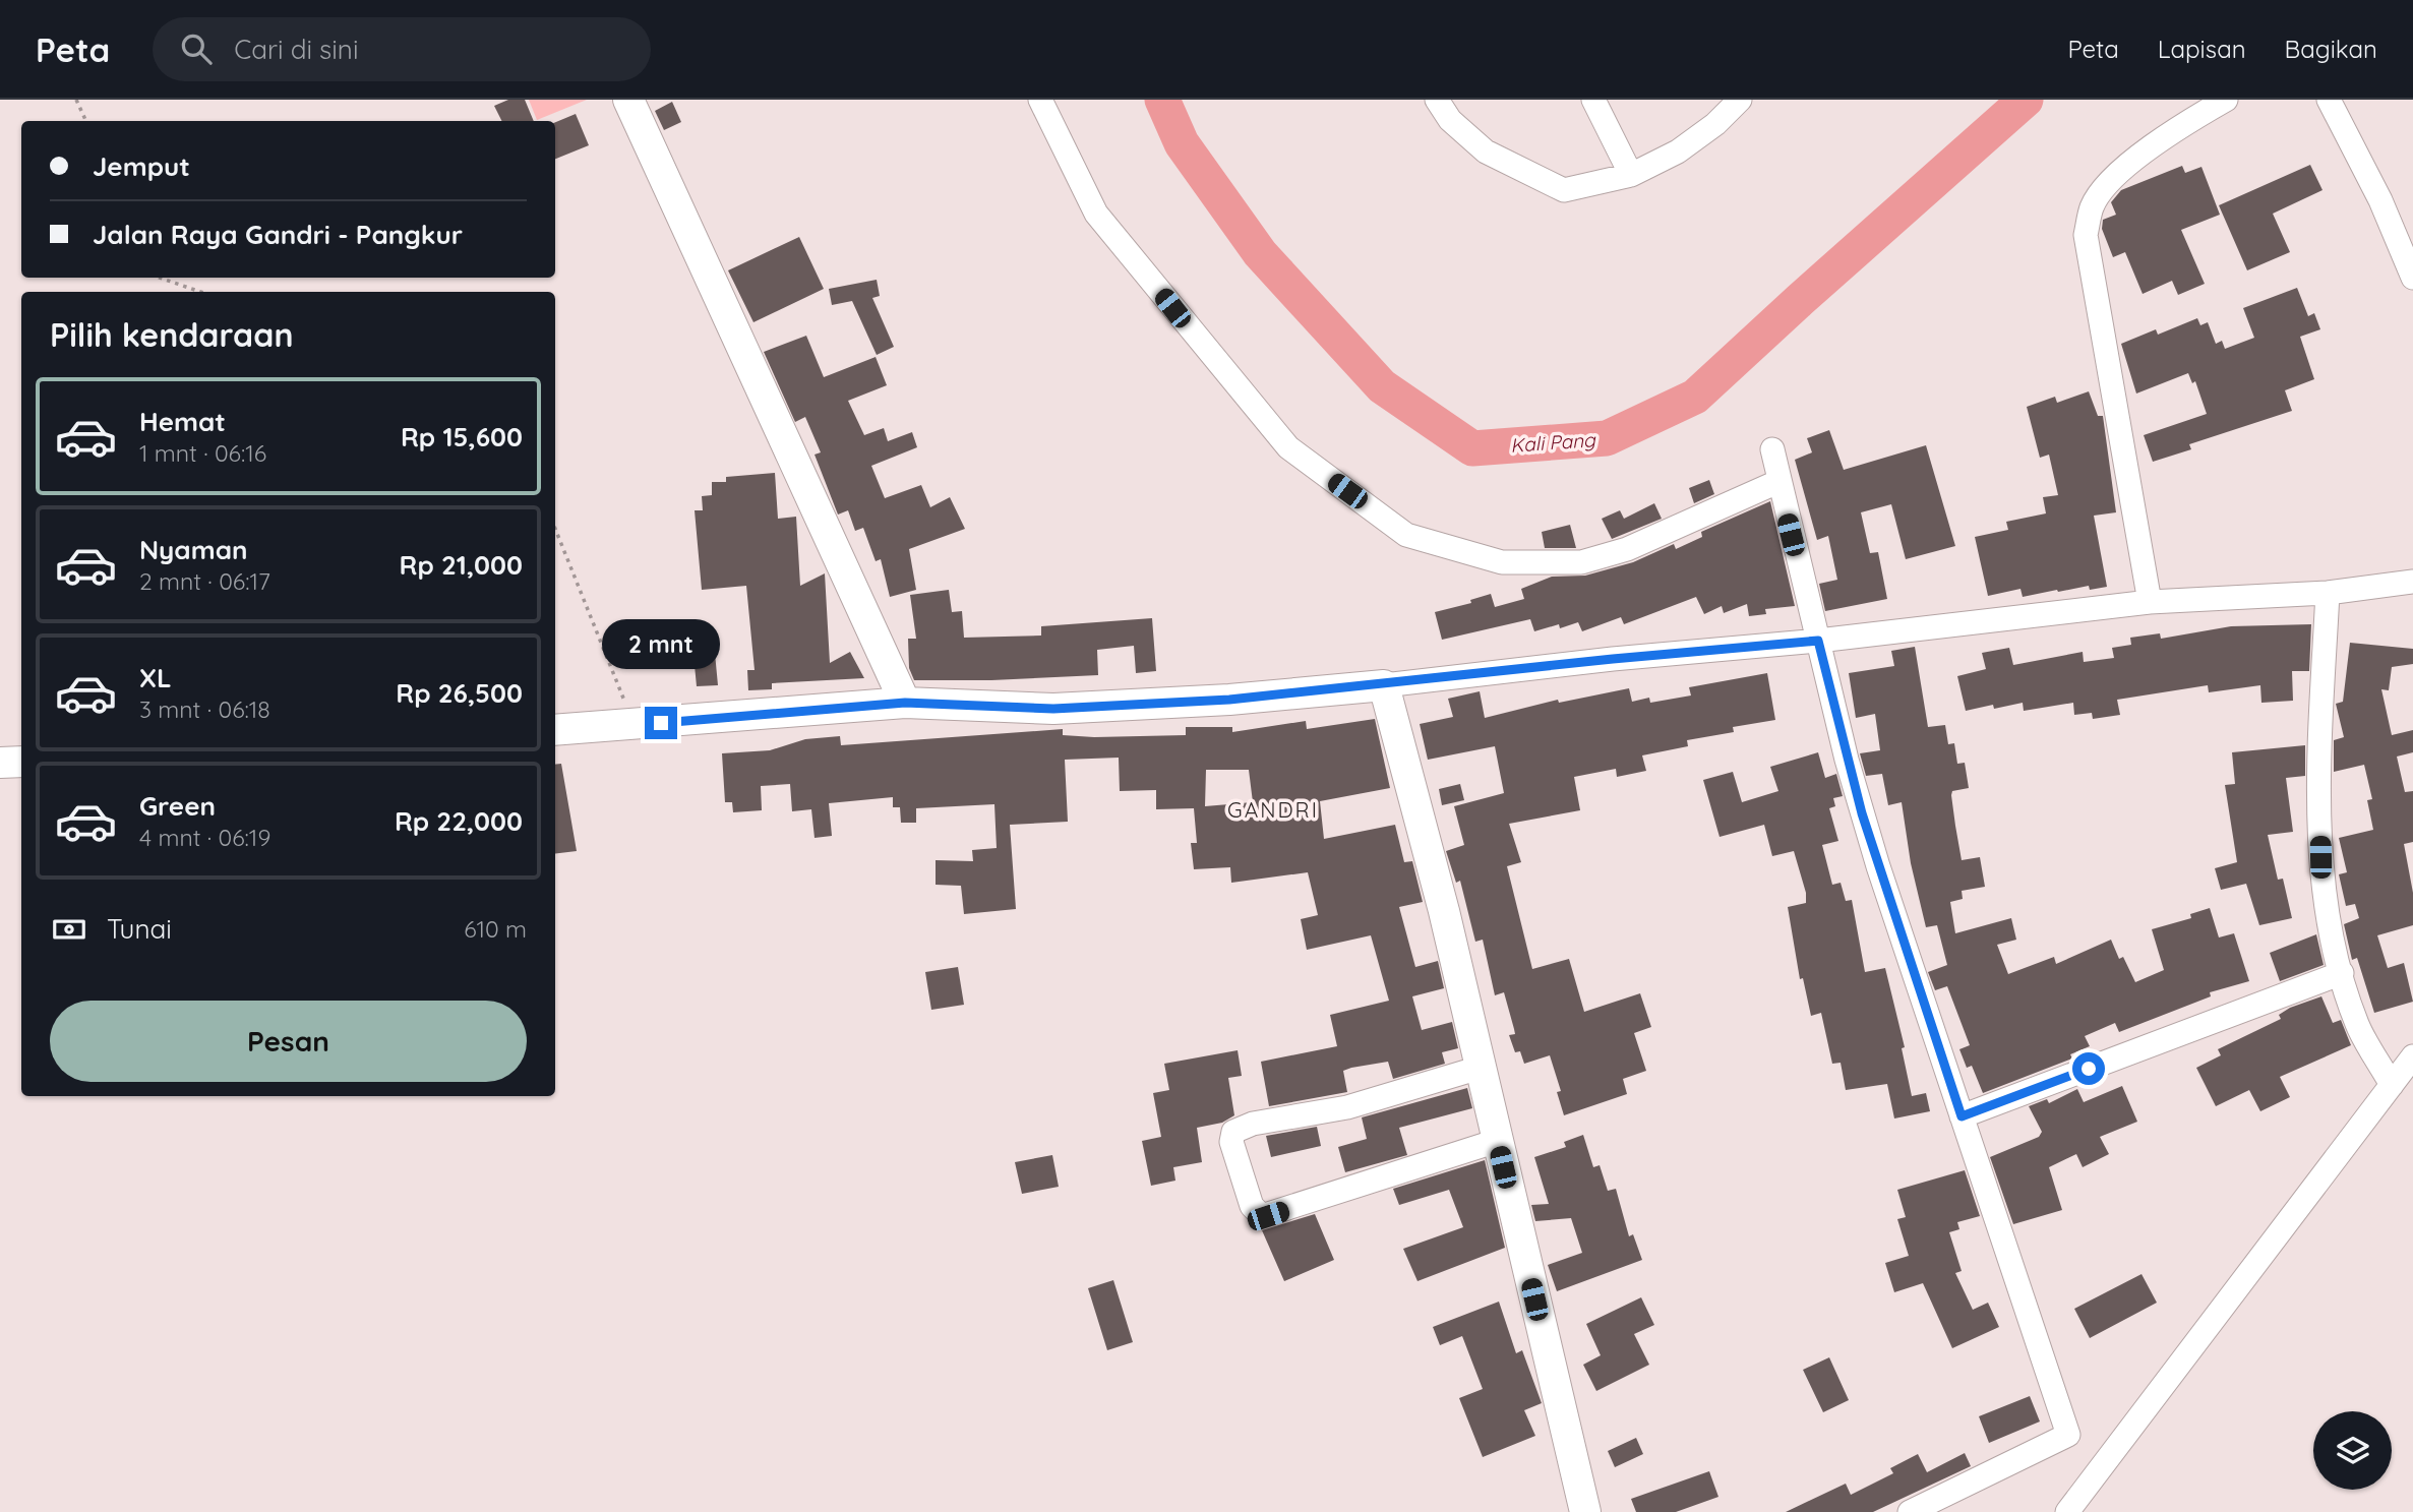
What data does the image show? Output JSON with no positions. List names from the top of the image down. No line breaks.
{"districts":["GANDRI"],"water":["Kali Pang"],"page":{"header":"Peta","search":"Cari di sini","nav":["Peta","Lapisan","Bagikan"],"banner":["Jemput","Jalan Raya Gandri - Pangkur"],"heading":"Pilih kendaraan","list":[{"name":"Hemat","note":"1 mnt · 06:16","value":"Rp 15,600"},{"name":"Nyaman","note":"2 mnt · 06:17","value":"Rp 21,000"},{"name":"XL","note":"3 mnt · 06:18","value":"Rp 26,500"},{"name":"Green","note":"4 mnt · 06:19","value":"Rp 22,000"}],"bubble":"2 mnt","pay":["Tunai","610 m"],"buttons":"Pesan"}}
